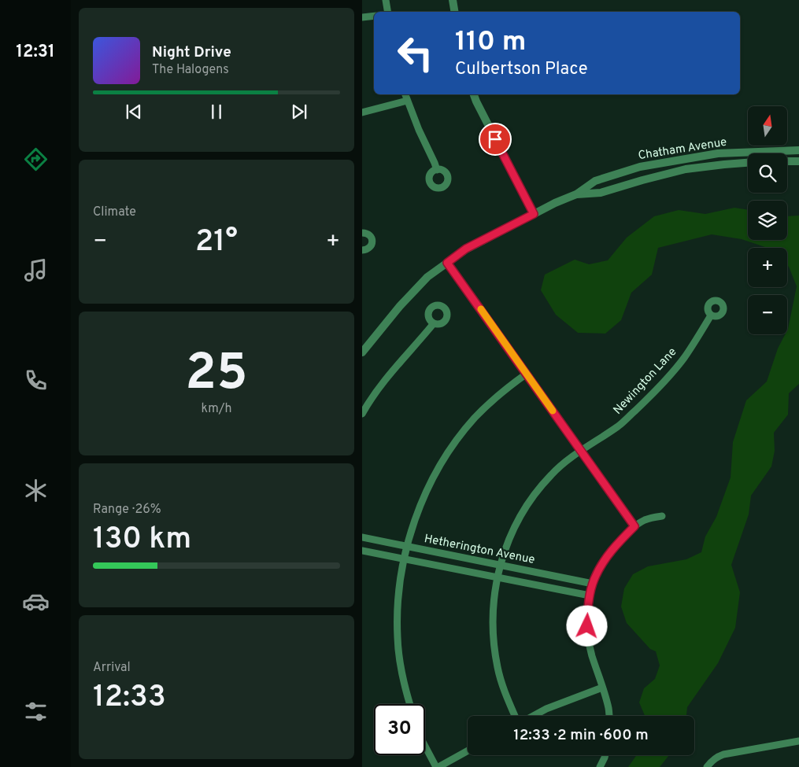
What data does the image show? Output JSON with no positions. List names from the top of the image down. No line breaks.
{"streets":{"street":["Chatham Avenue","Newington Lane","Hetherington Avenue"]},"crossings":[["Newington Lane","Hetherington Avenue"]],"north":"top","page":{"tabs":"12:31","turn":["110 m","Culbertson Place"],"song":["Night Drive","The Halogens"],"map_buttons":["+","−"],"tile":["Climate",["25","km/h"],["Range · 26%","130 km"],["Arrival","12:33"]],"heat":["−","21°","+"],"limit":"30","trip":"12:33 · 2 min · 600 m"}}
